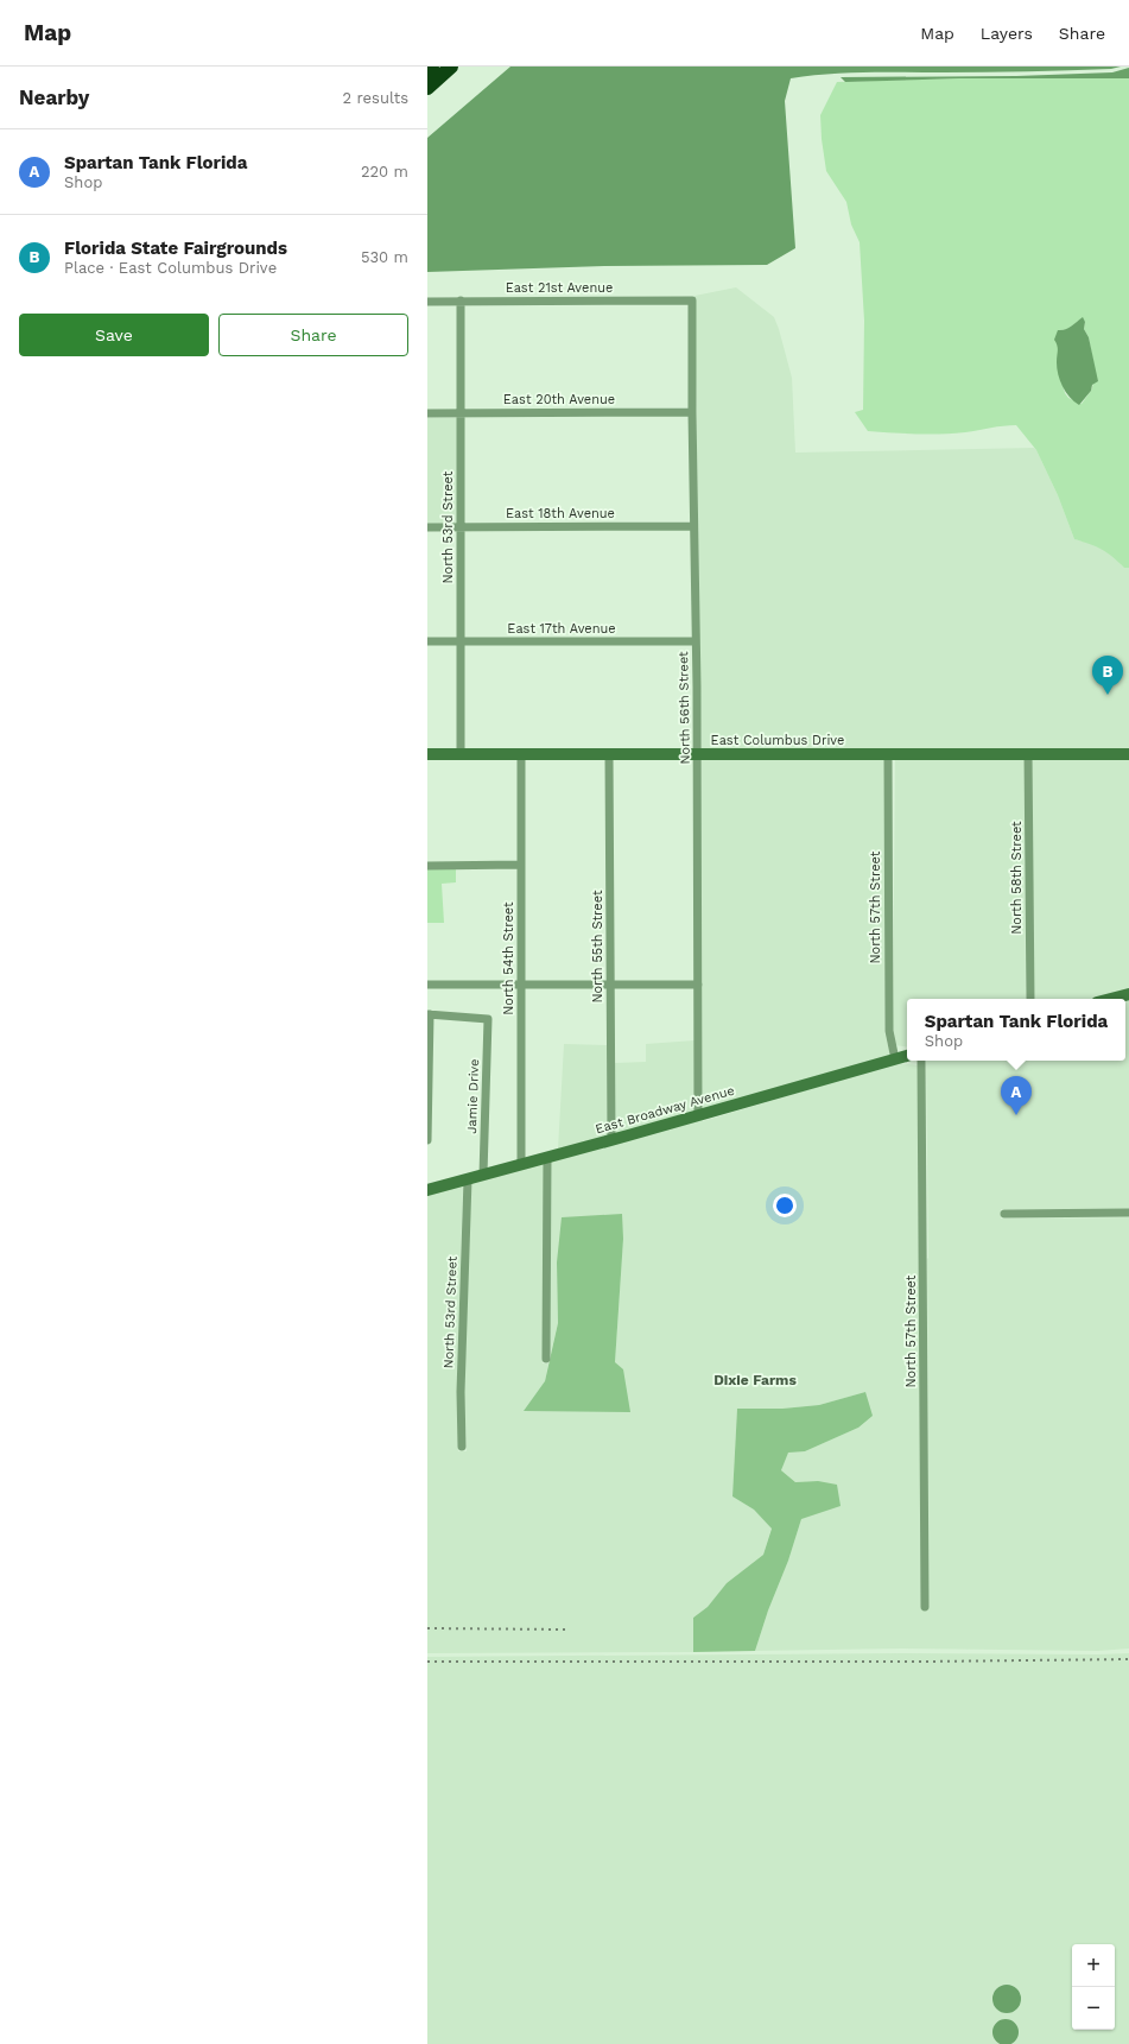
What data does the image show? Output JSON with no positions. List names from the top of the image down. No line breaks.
{"streets":{"main road":["East Columbus Drive","East Broadway Avenue"],"street":["East 21st Avenue","East 20th Avenue","East 18th Avenue","North 53rd Street","East 17th Avenue","North 56th Street","North 58th Street","North 57th Street","North 55th Street","North 54th Street","Jamie Drive"]},"crossings":[["East 21st Avenue","North 53rd Street"],["East 21st Avenue","North 56th Street"],["East 20th Avenue","North 53rd Street"],["East 20th Avenue","North 56th Street"],["East 18th Avenue","North 53rd Street"],["East 18th Avenue","North 56th Street"],["North 53rd Street","East 17th Avenue"],["North 53rd Street","East Columbus Drive"],["North 53rd Street","East Broadway Avenue"],["East 17th Avenue","North 56th Street"],["North 56th Street","East Columbus Drive"],["North 56th Street","East Broadway Avenue"],["East Columbus Drive","North 58th Street"],["East Columbus Drive","North 57th Street"],["East Columbus Drive","North 55th Street"],["East Columbus Drive","North 54th Street"],["North 57th Street","East Broadway Avenue"],["North 55th Street","East Broadway Avenue"],["North 54th Street","East Broadway Avenue"],["Jamie Drive","East Broadway Avenue"]],"districts":["Dixie Farms"],"page":{"header":"Map","nav":["Map","Layers","Share"],"heading":["Nearby","2 results"],"list":[{"mark":"A","name":"Spartan Tank Florida","note":"Shop","value":"220 m"},{"mark":"B","name":"Florida State Fairgrounds","note":"Place · East Columbus Drive","value":"530 m"}],"buttons":["Save","Share"],"pins":["B","A"],"popup":["Spartan Tank Florida","Shop"],"map_buttons":["+","−"]}}
